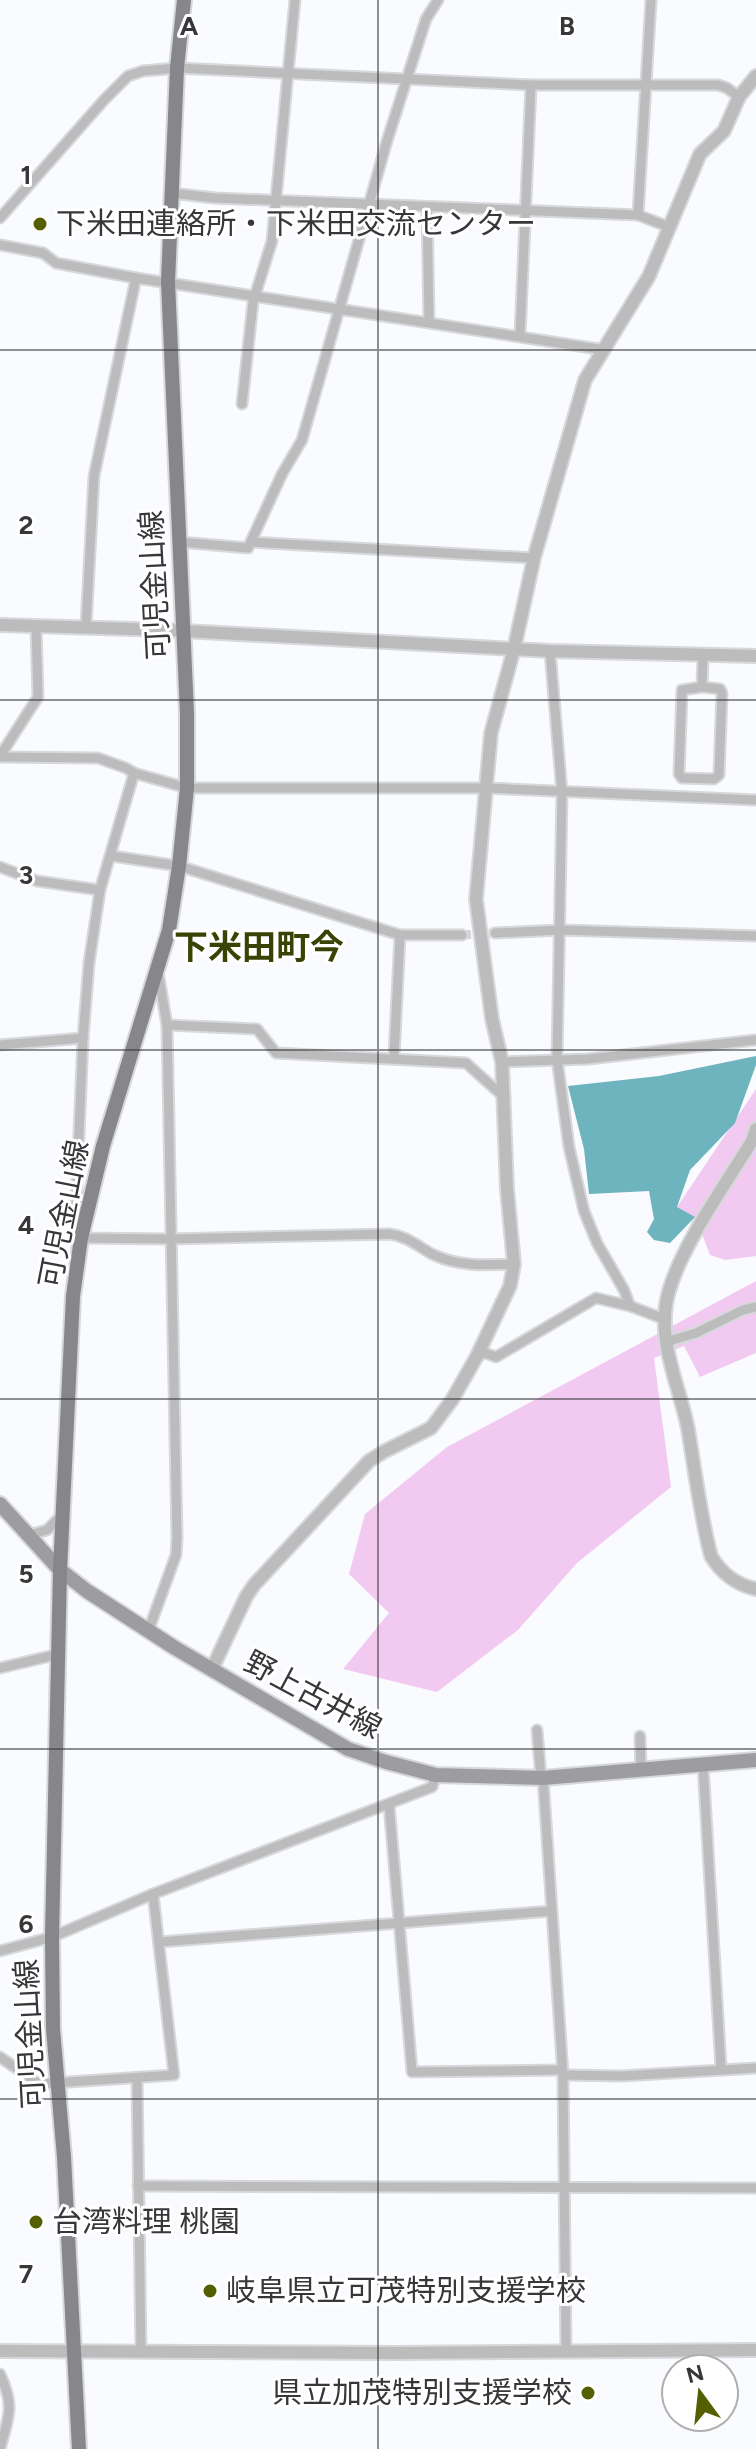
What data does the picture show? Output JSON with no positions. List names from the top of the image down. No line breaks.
{"streets":{"main road":["可児金山線","野上古井線"]},"crossings":[["可児金山線","野上古井線"]],"districts":["下米田町今"],"places":["下米田連絡所・下米田交流センター","台湾料理 桃園","岐阜県立可茂特別支援学校","県立加茂特別支援学校"],"north":"top","grid":{"columns":["A","B"],"rows":["1","2","3","4","5","6","7"]}}
